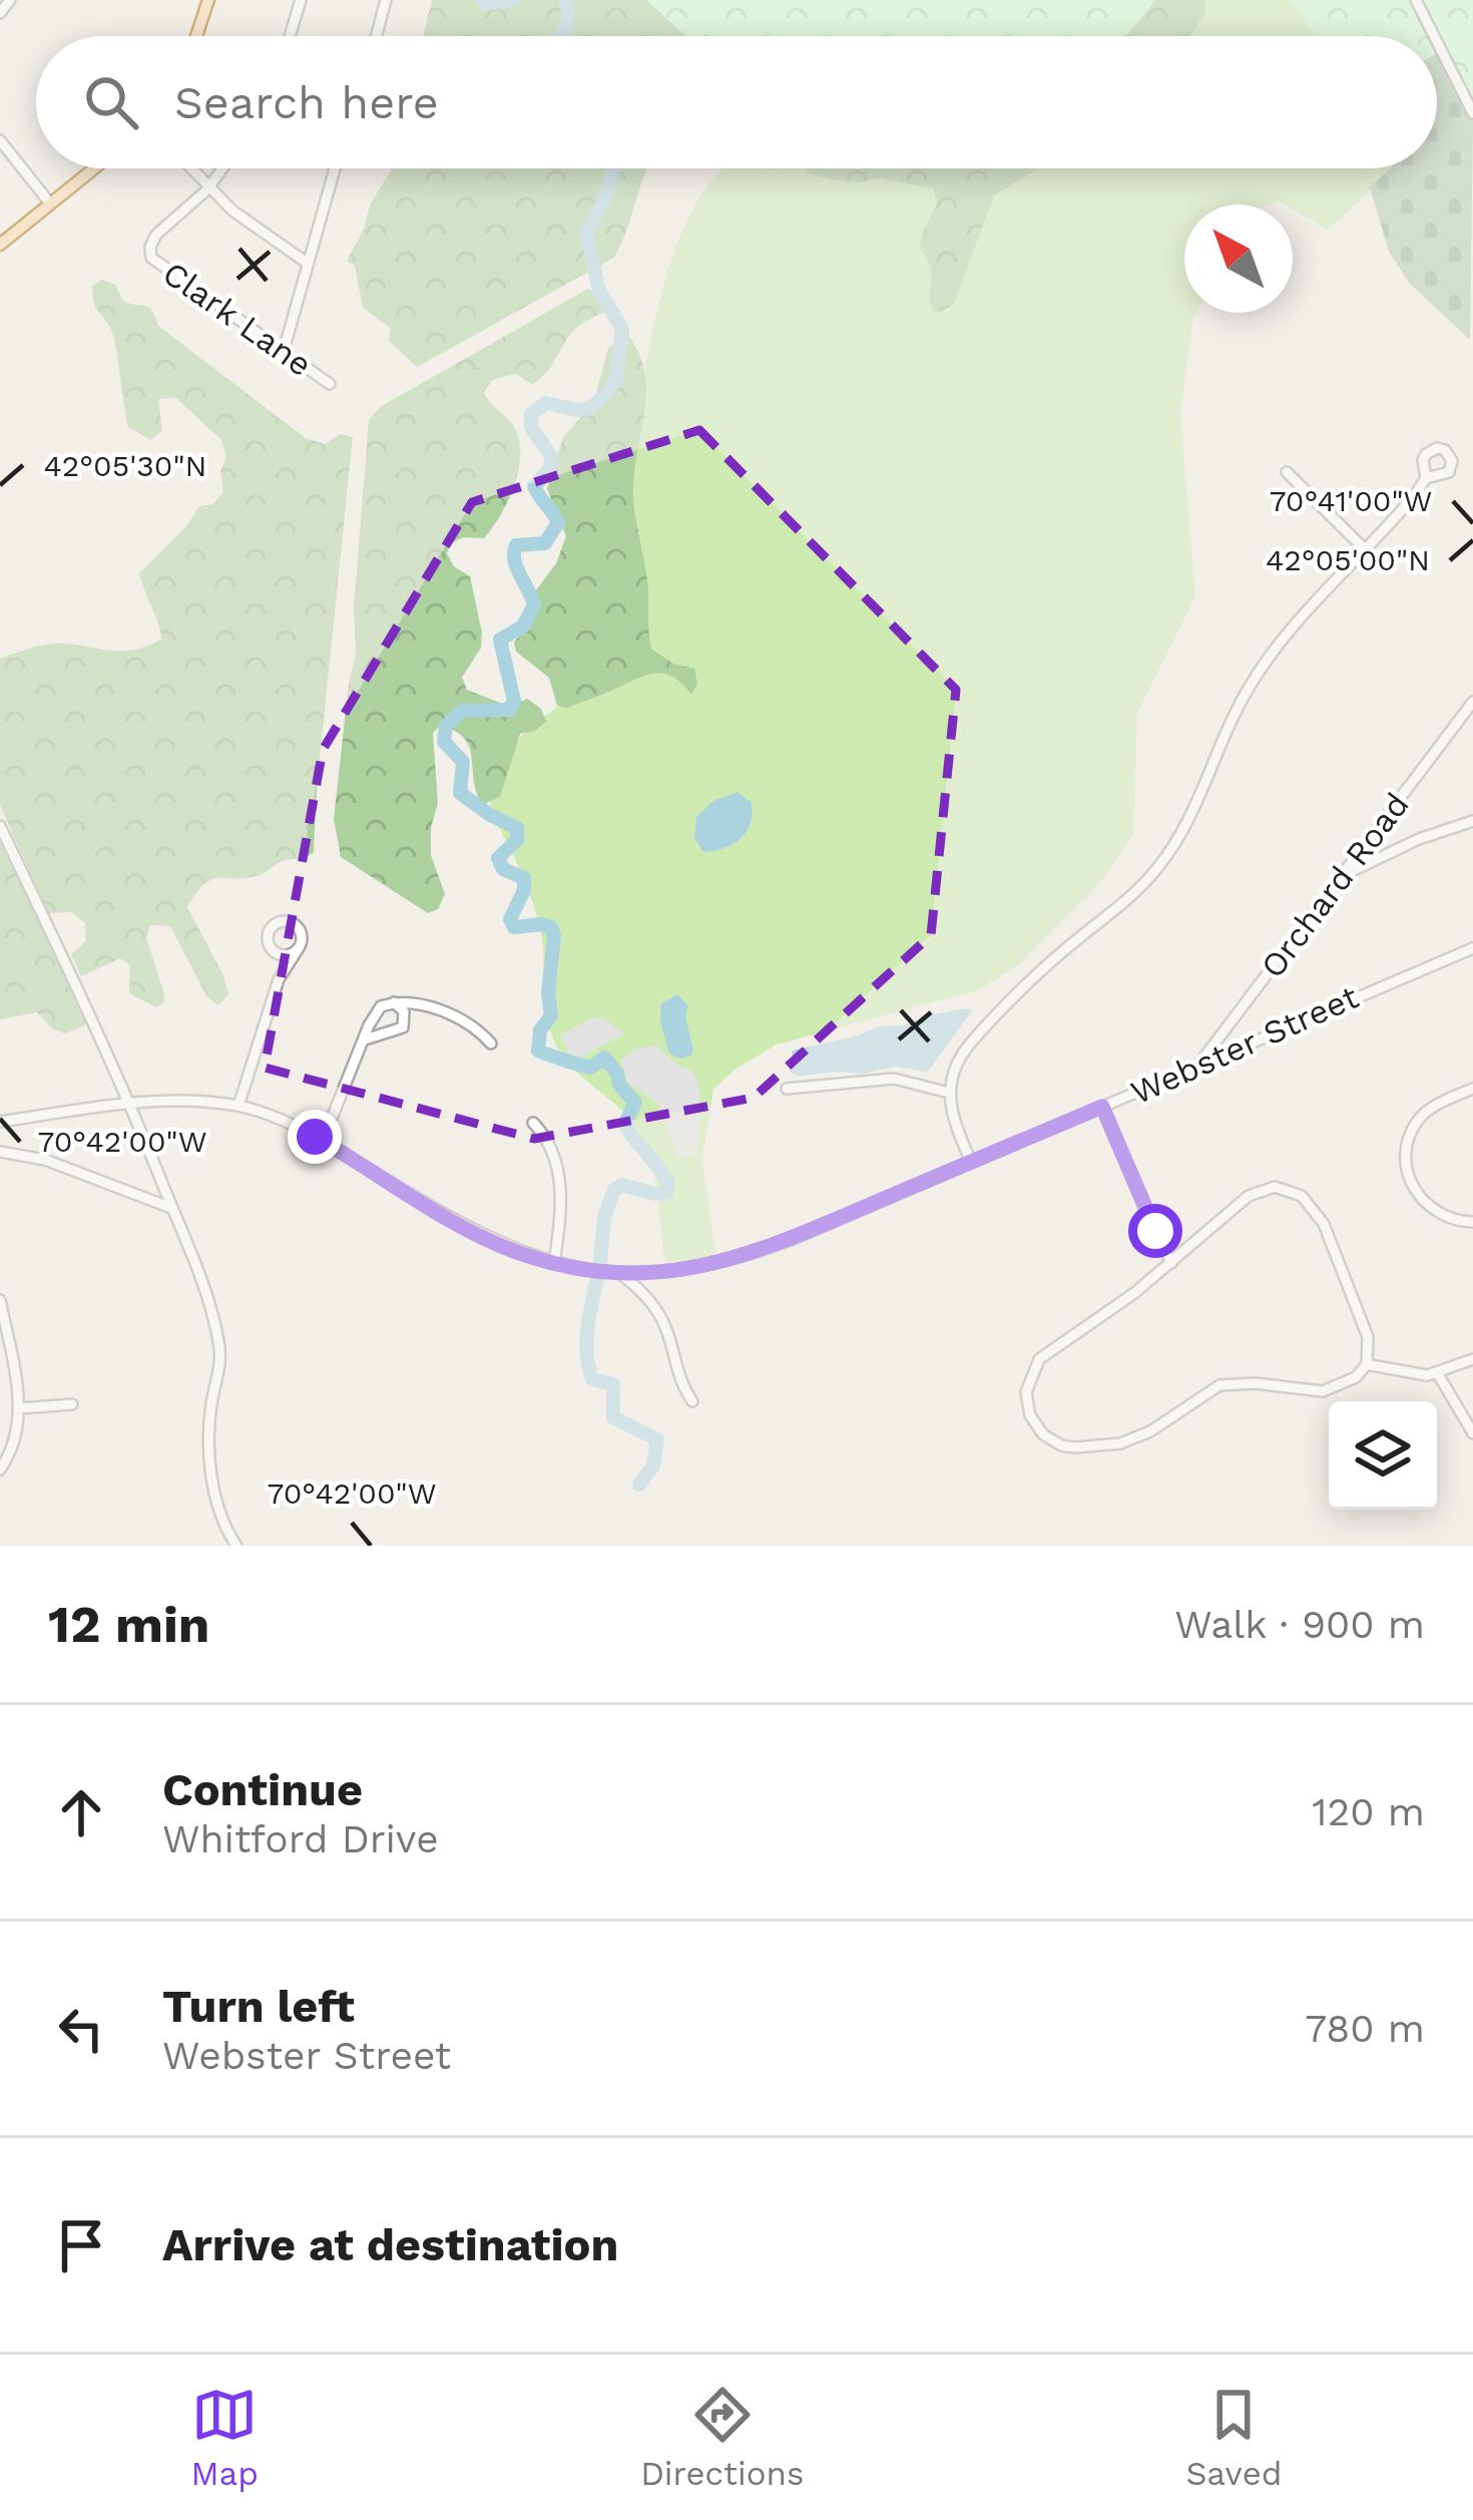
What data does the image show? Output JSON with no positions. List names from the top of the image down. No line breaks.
{"streets":{"street":["Clark Lane","Orchard Road","Webster Street"]},"crossings":[["Orchard Road","Webster Street"]],"north":"top left","page":{"search":"Search here","heading":["12 min","Walk · 900 m"],"list":[["Continue","Whitford Drive","120 m"],["Turn left","Webster Street","780 m"],"Arrive at destination"],"nav":["Map","Directions","Saved"]},"coordinates":["42°05'30\"N","70°41'00\"W","42°05'00\"N","70°42'00\"W"]}
